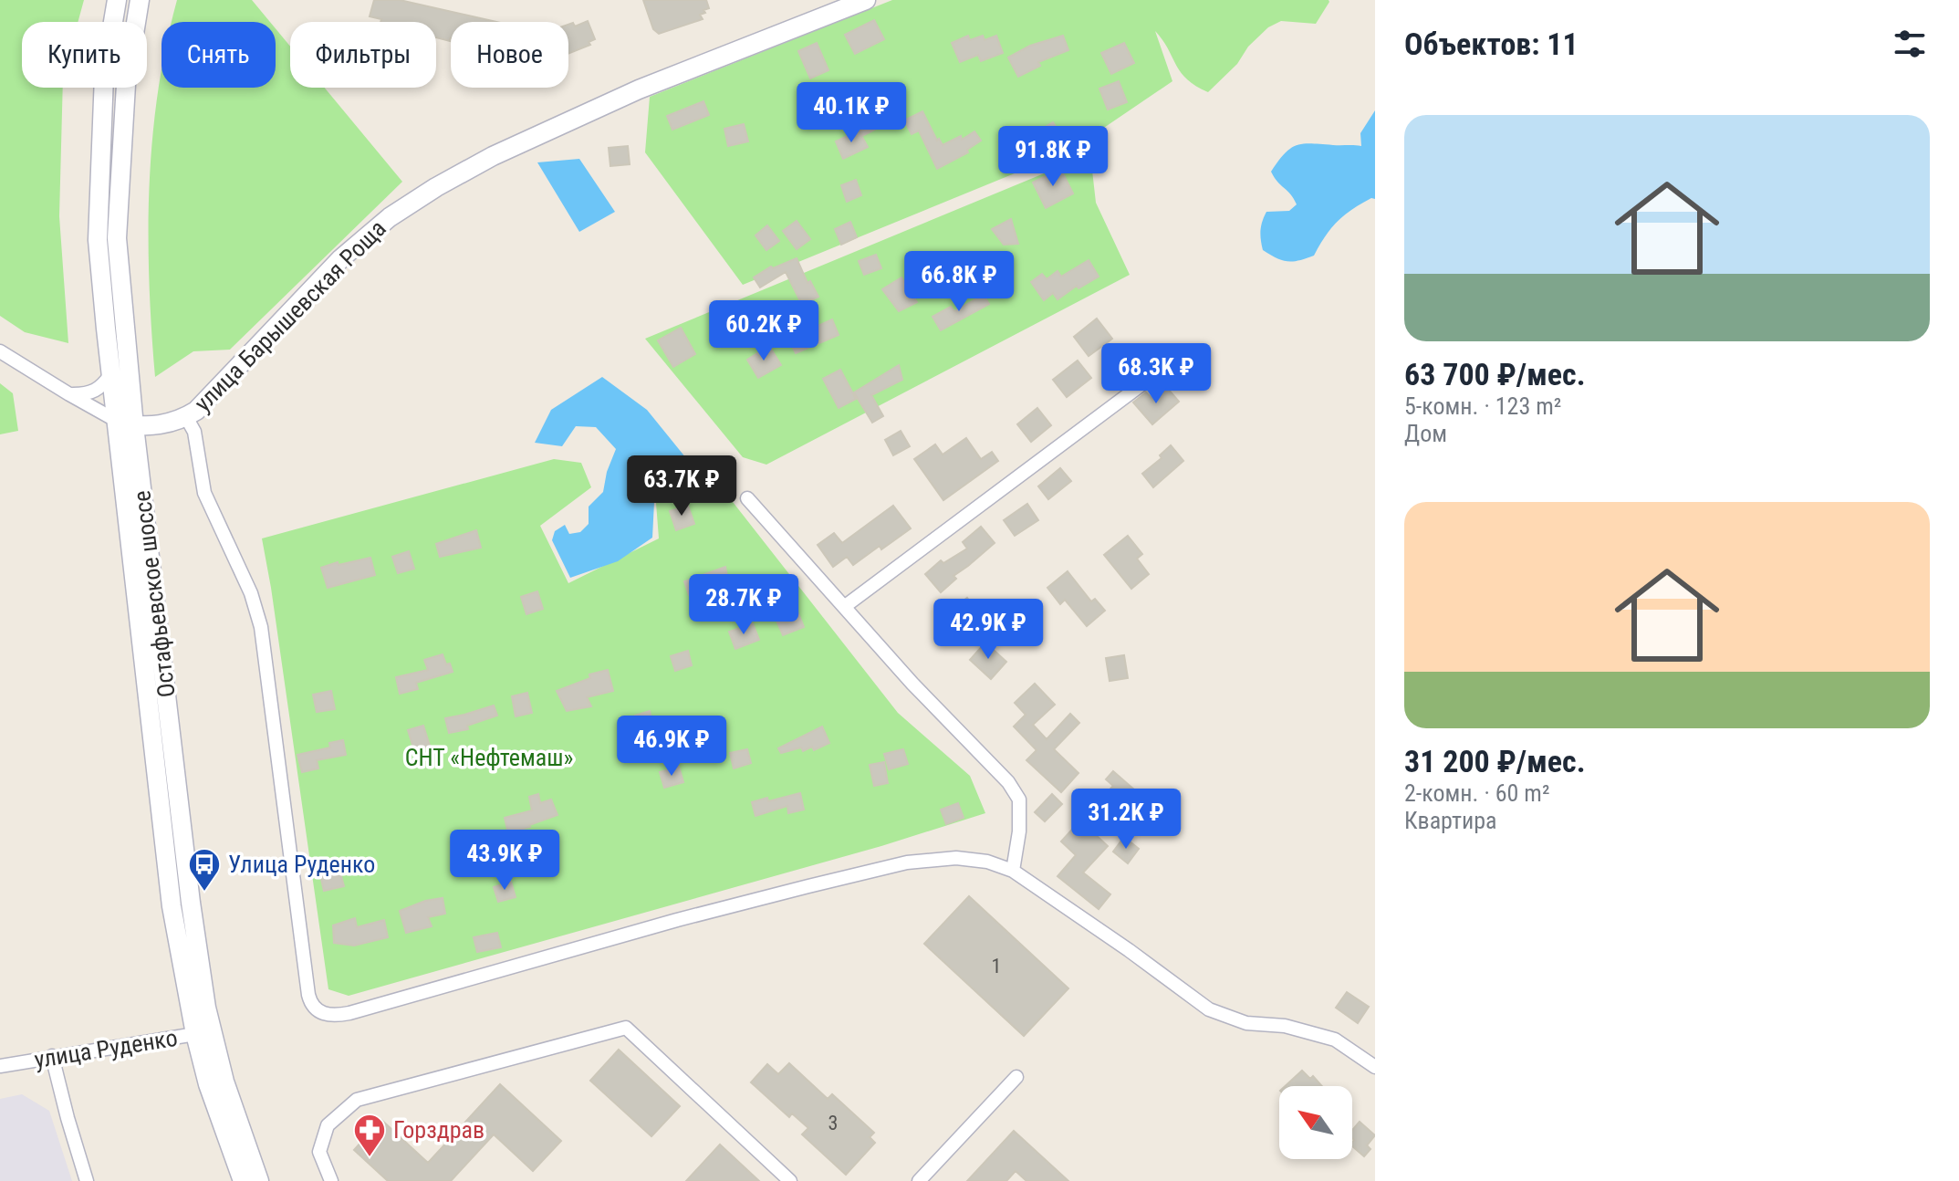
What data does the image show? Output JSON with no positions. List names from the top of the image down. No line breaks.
{"streets":{"main road":["улица Барышевская Роща","Остафьевское шоссе"],"street":["улица Руденко"]},"crossings":[["улица Барышевская Роща","Остафьевское шоссе"],["Остафьевское шоссе","улица Руденко"]],"parks":["СНТ «Нефтемаш»"],"places":{"bus stop":["Улица Руденко"],"pharmacy":["Горздрав"]},"house_numbers":["1","3"],"north":"top left","page":{"heading":"Объектов: 11","chip":["Купить","Снять","Фильтры","Новое"],"price":["40.1K ₽","91.8K ₽","66.8K ₽","60.2K ₽","68.3K ₽","63.7K ₽","28.7K ₽","42.9K ₽","46.9K ₽","31.2K ₽","43.9K ₽"],"list":[{"name":"63 700 ₽/мес.","note":"5-комн. · 123 m² · Дом"},{"name":"31 200 ₽/мес.","note":"2-комн. · 60 m² · Квартира"}]}}
